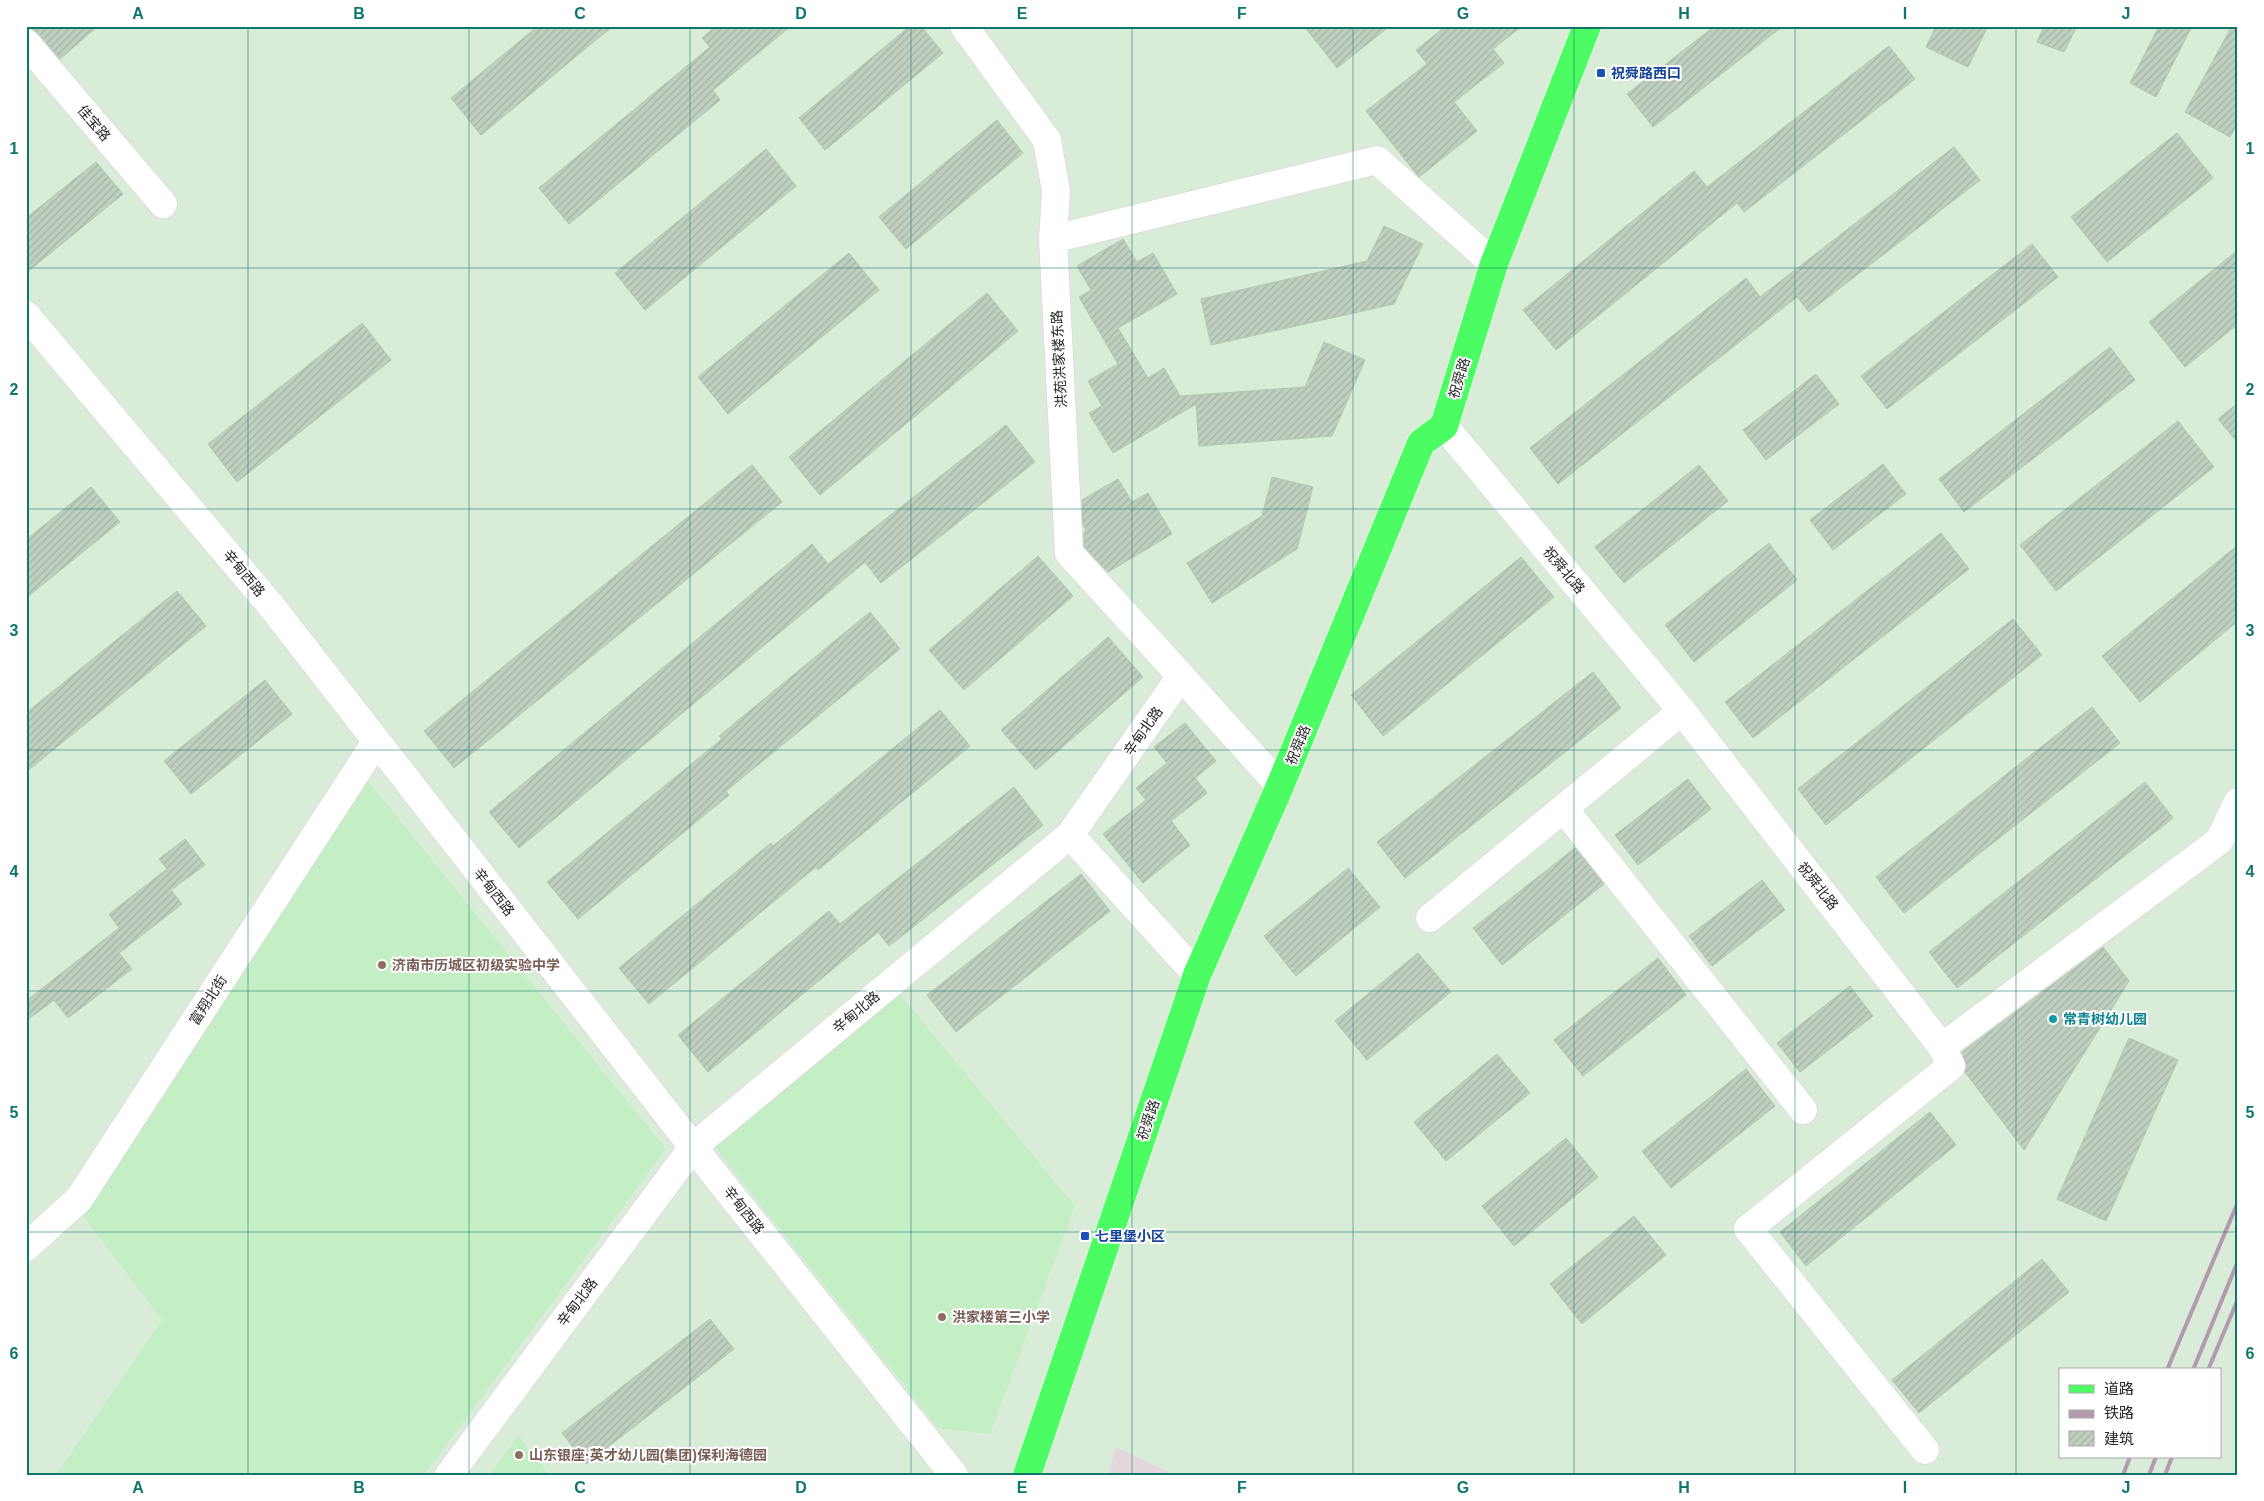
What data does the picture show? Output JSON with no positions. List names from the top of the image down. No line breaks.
{"streets":{"main road":["祝舜路"],"street":["佳宝路","洪苑洪家楼东路","祝舜北路","辛甸西路","辛甸北路","富翔北街"]},"crossings":[["洪苑洪家楼东路","辛甸北路"],["祝舜路","祝舜北路"],["辛甸西路","辛甸北路"],["辛甸西路","富翔北街"]],"places":{"transit":["祝舜路西口","七里堡小区"],"other":["济南市历城区初级实验中学","常青树幼儿园","洪家楼第三小学","山东银座·英才幼儿园(集团)保利海德园"]},"legend":["道路","铁路","建筑"],"grid":{"columns":["A","B","C","D","E","F","G","H","I","J"],"rows":["1","2","3","4","5","6"]}}
